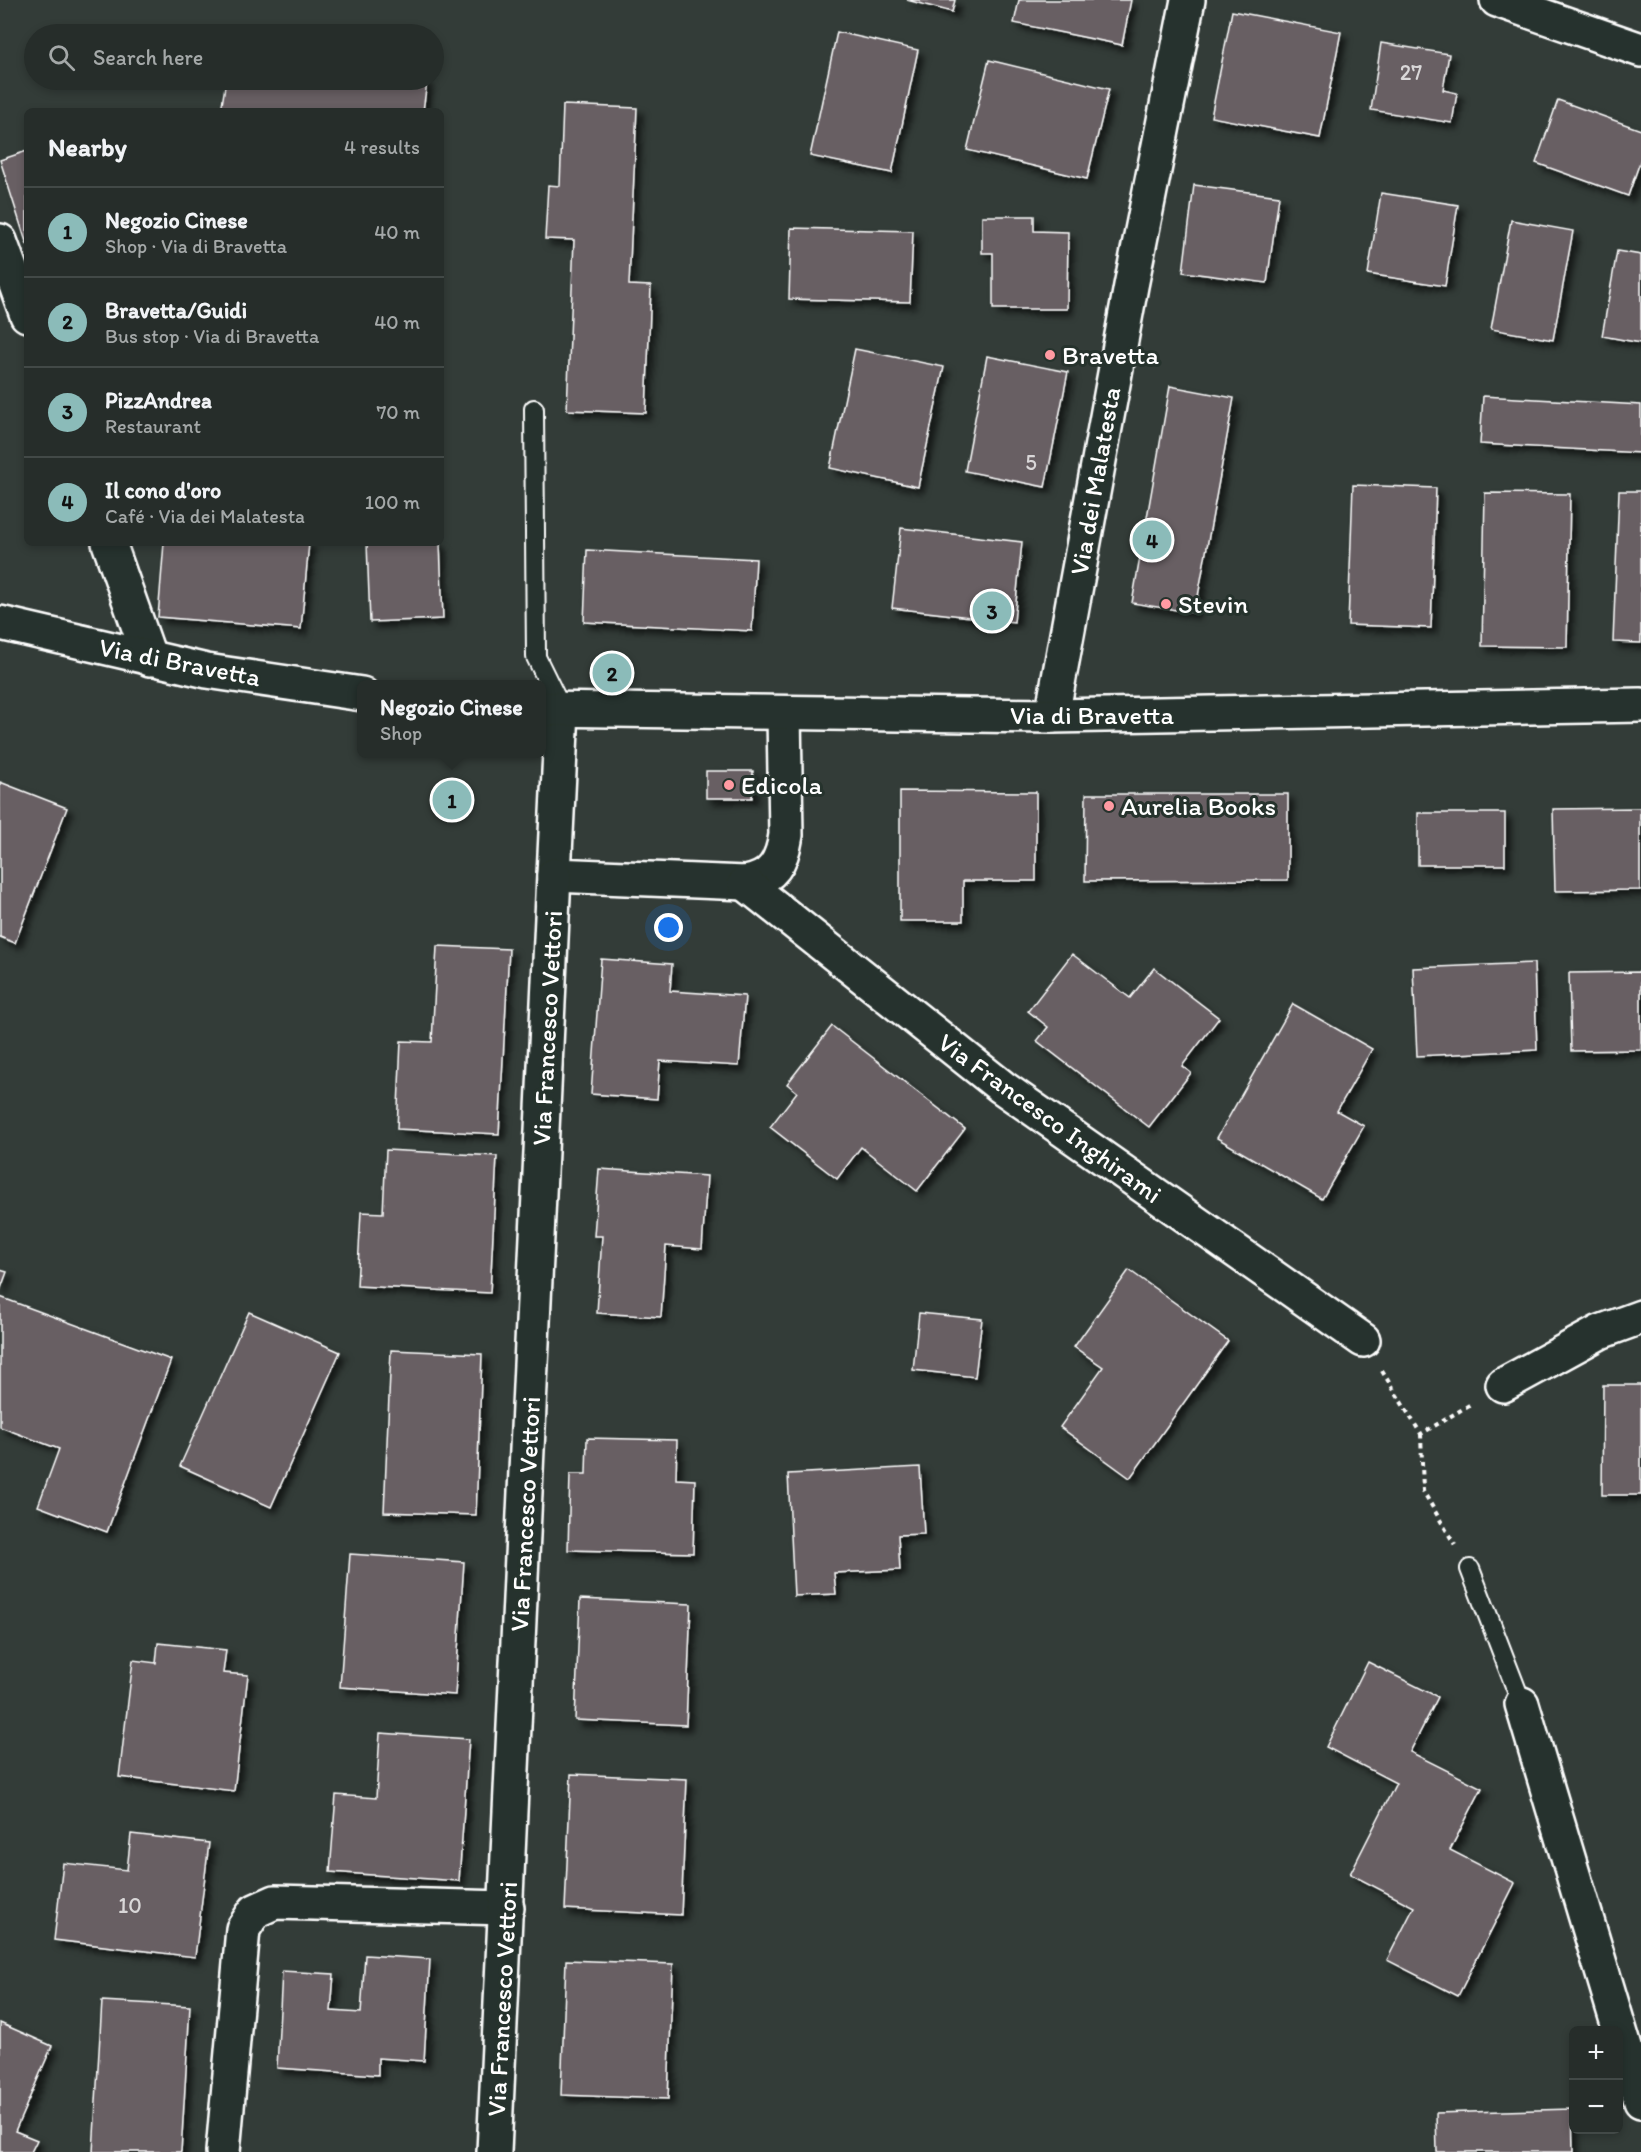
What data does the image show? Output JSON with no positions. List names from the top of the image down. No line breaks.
{"streets":{"street":["Via dei Malatesta","Via di Bravetta","Via Francesco Vettori","Via Francesco Inghirami"]},"crossings":[["Via dei Malatesta","Via di Bravetta"],["Via di Bravetta","Via Francesco Vettori"]],"places":["Bravetta","Stevin","Edicola","Aurelia Books"],"house_numbers":["27","5","10"],"page":{"search":"Search here","heading":["Nearby","4 results"],"list":[{"mark":"1","name":"Negozio Cinese","note":"Shop · Via di Bravetta","value":"40 m"},{"mark":"2","name":"Bravetta/Guidi","note":"Bus stop · Via di Bravetta","value":"40 m"},{"mark":"3","name":"PizzAndrea","note":"Restaurant","value":"70 m"},{"mark":"4","name":"Il cono d'oro","note":"Café · Via dei Malatesta","value":"100 m"}],"pins":["4","3","2","1"],"popup":["Negozio Cinese","Shop"],"map_buttons":["+","−"]}}
